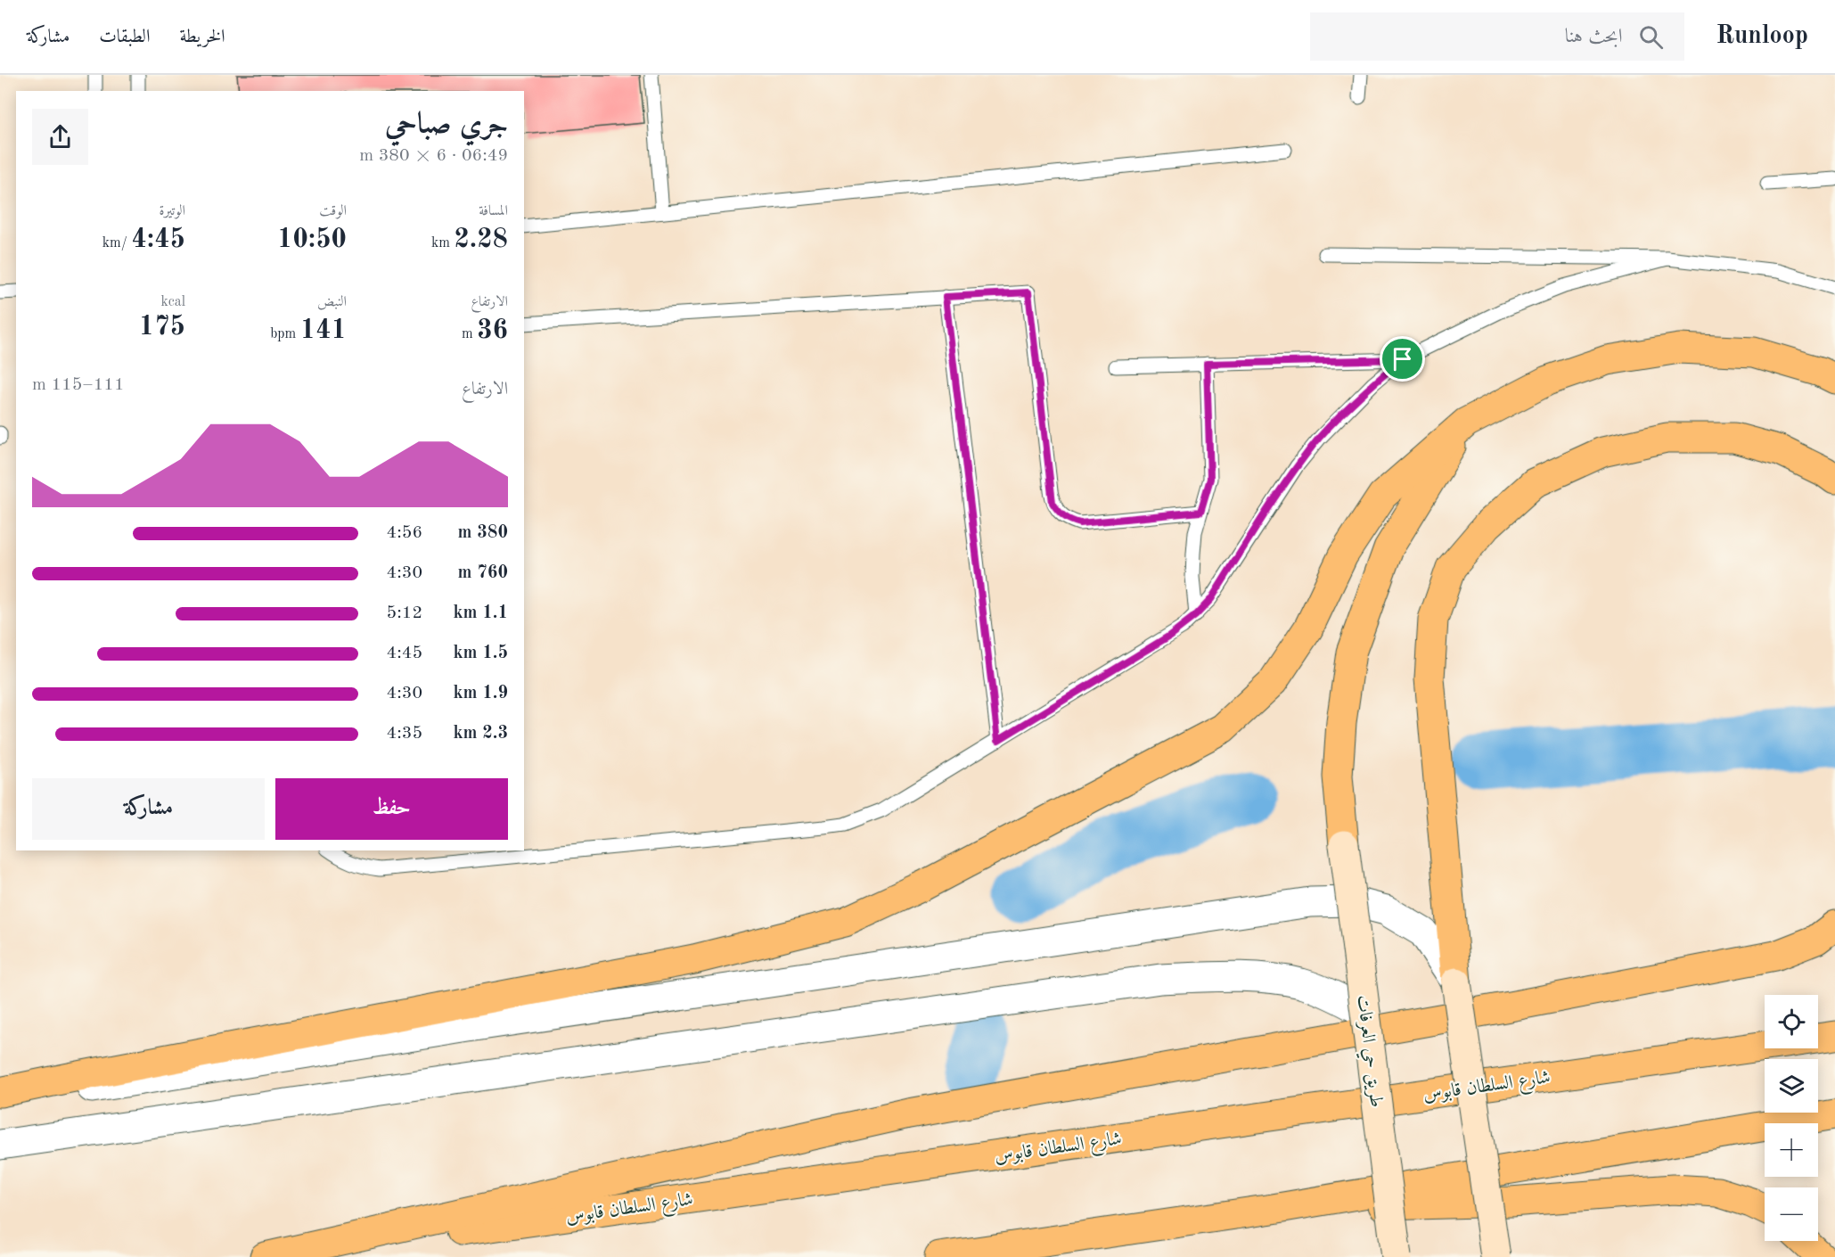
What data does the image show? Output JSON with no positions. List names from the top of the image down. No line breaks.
{"streets":{"highway":["شارع السلطان قابوس"],"main road":["طريق حي العرفات"]},"page":{"header":"Runloop","search":"ابحث هنا","nav":["الخريطة","الطبقات","مشاركة"],"heading":["جري صباحي","06:49 · 6 × 380 m"],"stats":[["المسافة","2.28 km"],["الوقت","10:50"],["الوتيرة","4:45 /km"],["الارتفاع","36 m"],["النبض","141 bpm"],["kcal","175"]],"chart":["الارتفاع","111–115 m"],"list":[{"name":"380 m","note":"4:56"},{"name":"760 m","note":"4:30"},{"name":"1.1 km","note":"5:12"},{"name":"1.5 km","note":"4:45"},{"name":"1.9 km","note":"4:30"},{"name":"2.3 km","note":"4:35"}],"buttons":["حفظ","مشاركة"],"map_buttons":["+","−"]}}
